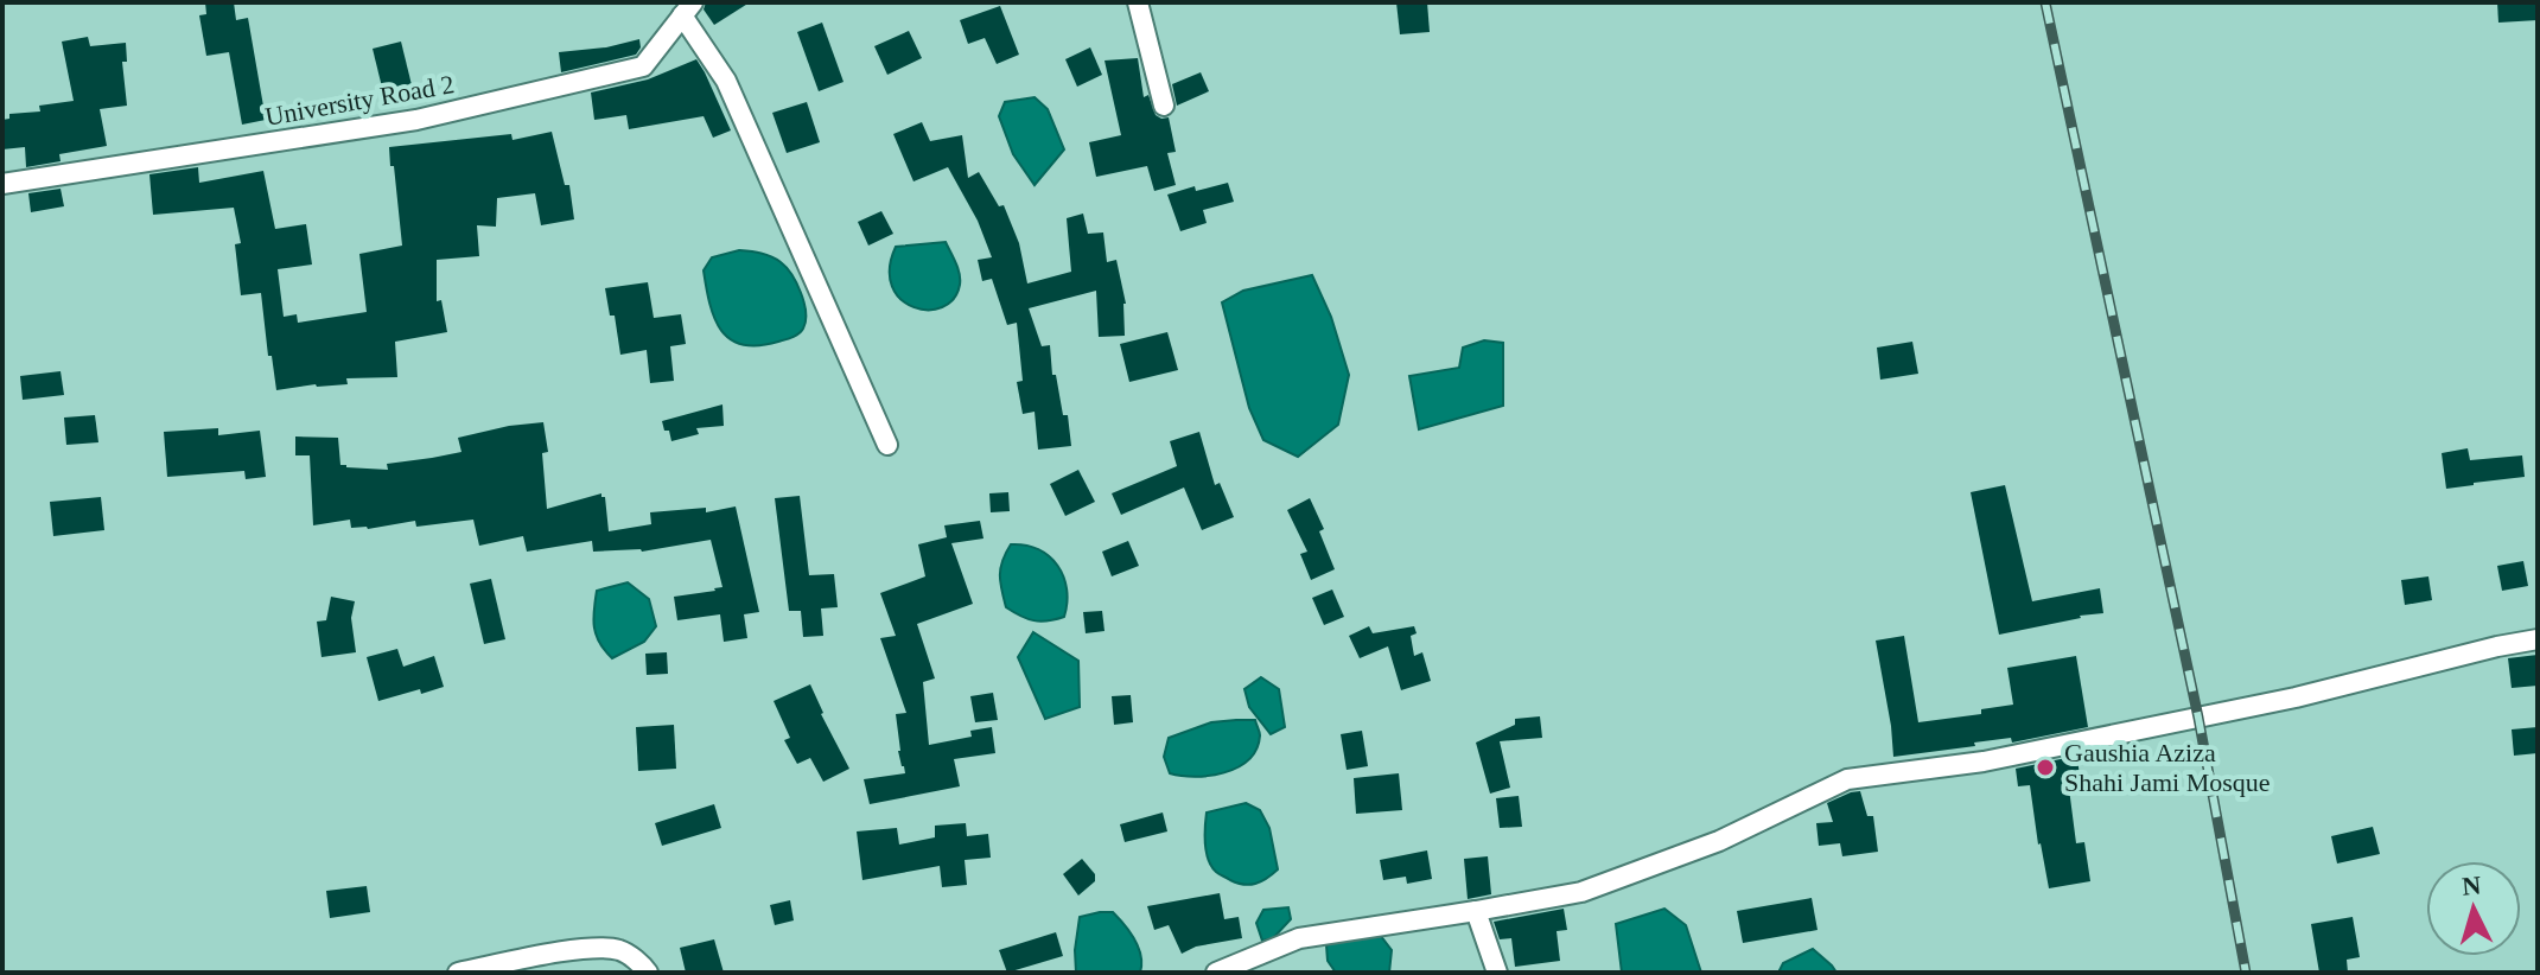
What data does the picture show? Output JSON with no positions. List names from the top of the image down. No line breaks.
{"streets":{"street":["University Road 2"]},"places":["Gaushia Aziza Shahi Jami Mosque"],"north":"top"}
